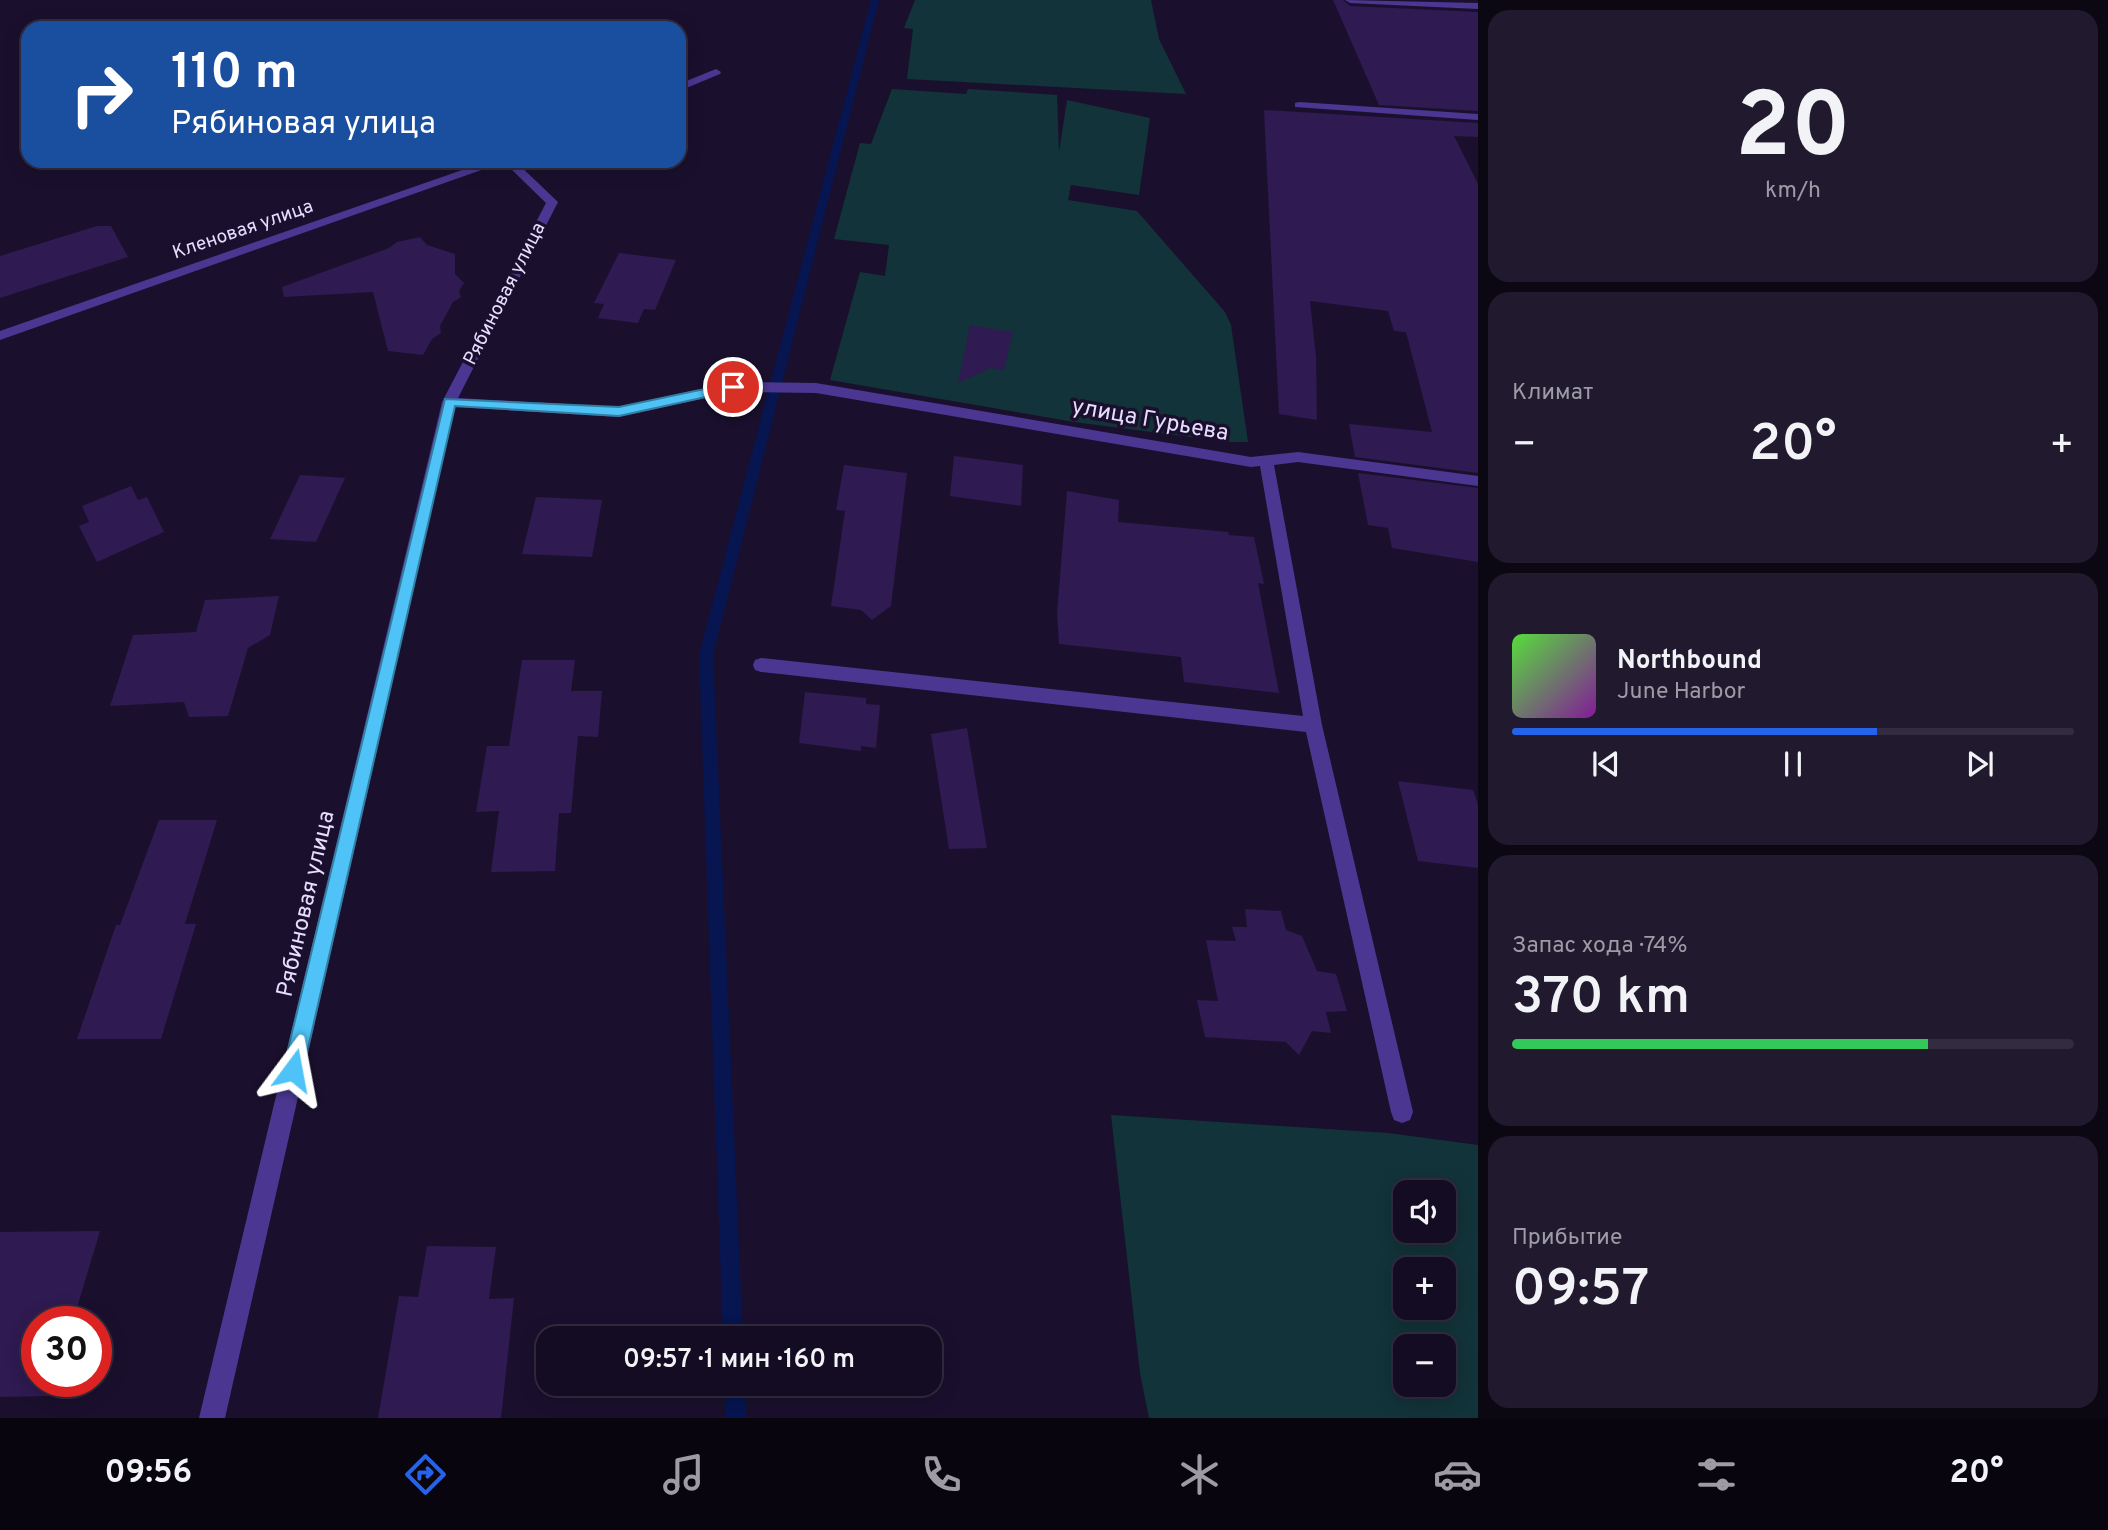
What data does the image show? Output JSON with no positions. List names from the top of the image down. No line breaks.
{"streets":{"street":["Кленовая улица","Рябиновая улица","улица Гурьева"]},"crossings":[["Рябиновая улица","улица Гурьева"]],"page":{"tile":[["20","km/h"],"Климат",["Запас хода · 74%","370 km"],["Прибытие","09:57"]],"turn":["110 m","Рябиновая улица"],"heat":["−","20°","+"],"song":["Northbound","June Harbor"],"map_buttons":["+","−"],"limit":"30","trip":"09:57 · 1 мин · 160 m","tabs":["09:56","20°"]}}
